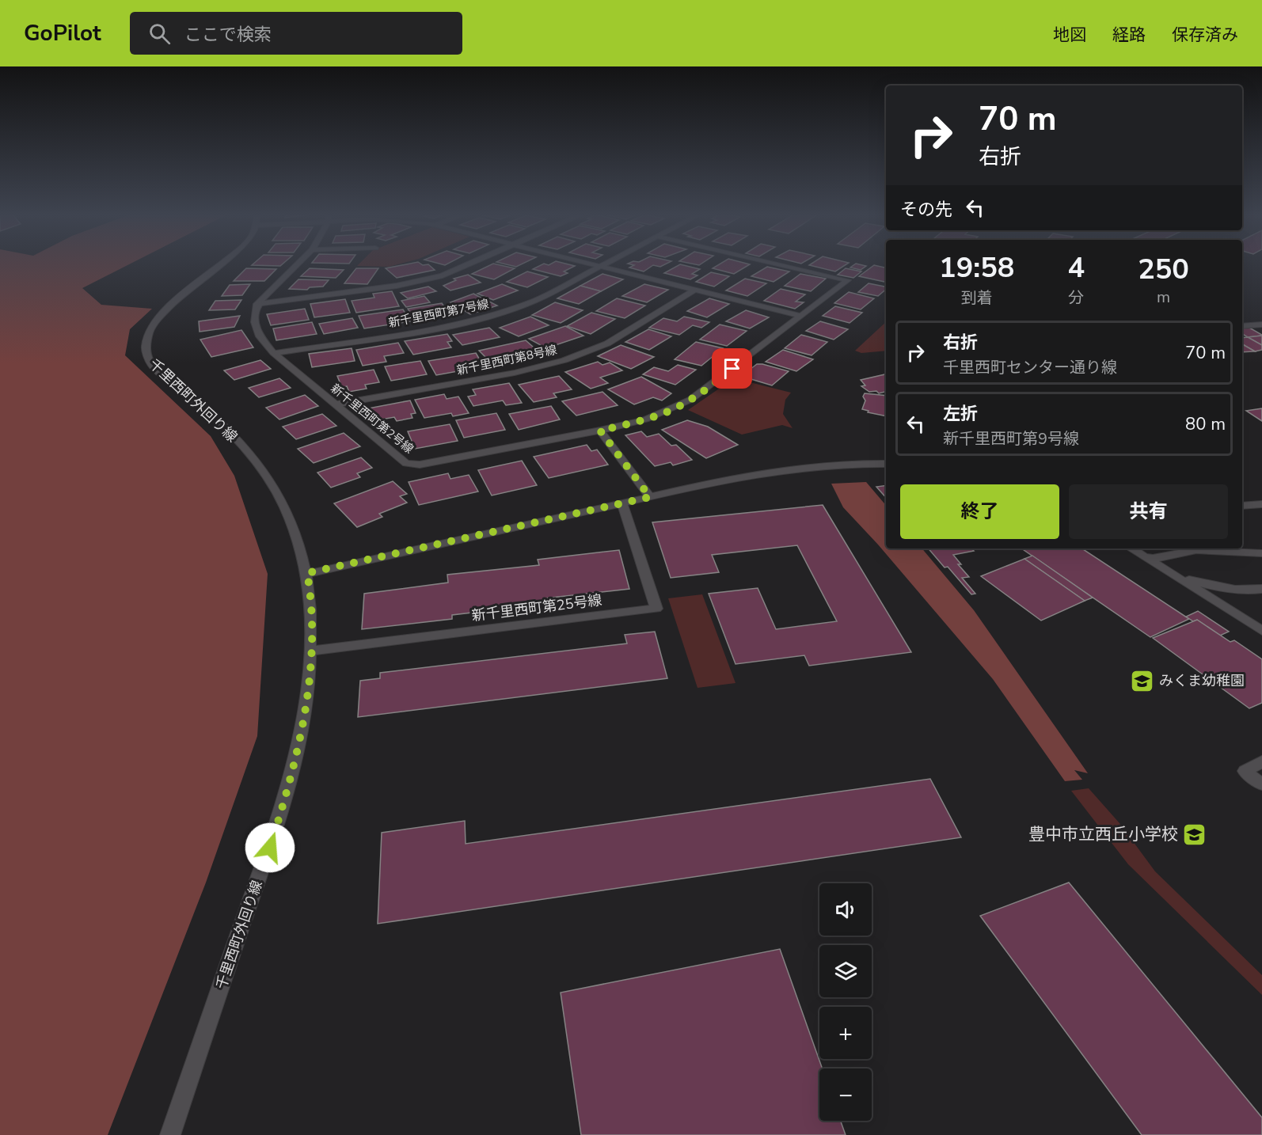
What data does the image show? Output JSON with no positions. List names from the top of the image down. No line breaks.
{"streets":{"street":["新千里西町第7号線","新千里西町第8号線","千里西町外回り線","新千里西町第2号線","新千里西町第25号線"]},"crossings":[["新千里西町第7号線","新千里西町第2号線"],["新千里西町第8号線","新千里西町第2号線"],["千里西町外回り線","新千里西町第25号線"]],"places":{"school or university":["みくま幼稚園","豊中市立西丘小学校"]},"page":{"header":"GoPilot","search":"ここで検索","nav":["地図","経路","保存済み"],"turn":["70 m","右折"],"then":"その先","eta":["19:58","到着","4","分","250","m"],"list":[{"name":"右折","note":"千里西町センター通り線","value":"70 m"},{"name":"左折","note":"新千里西町第9号線","value":"80 m"}],"buttons":["終了","共有"],"map_buttons":["+","−"]}}
